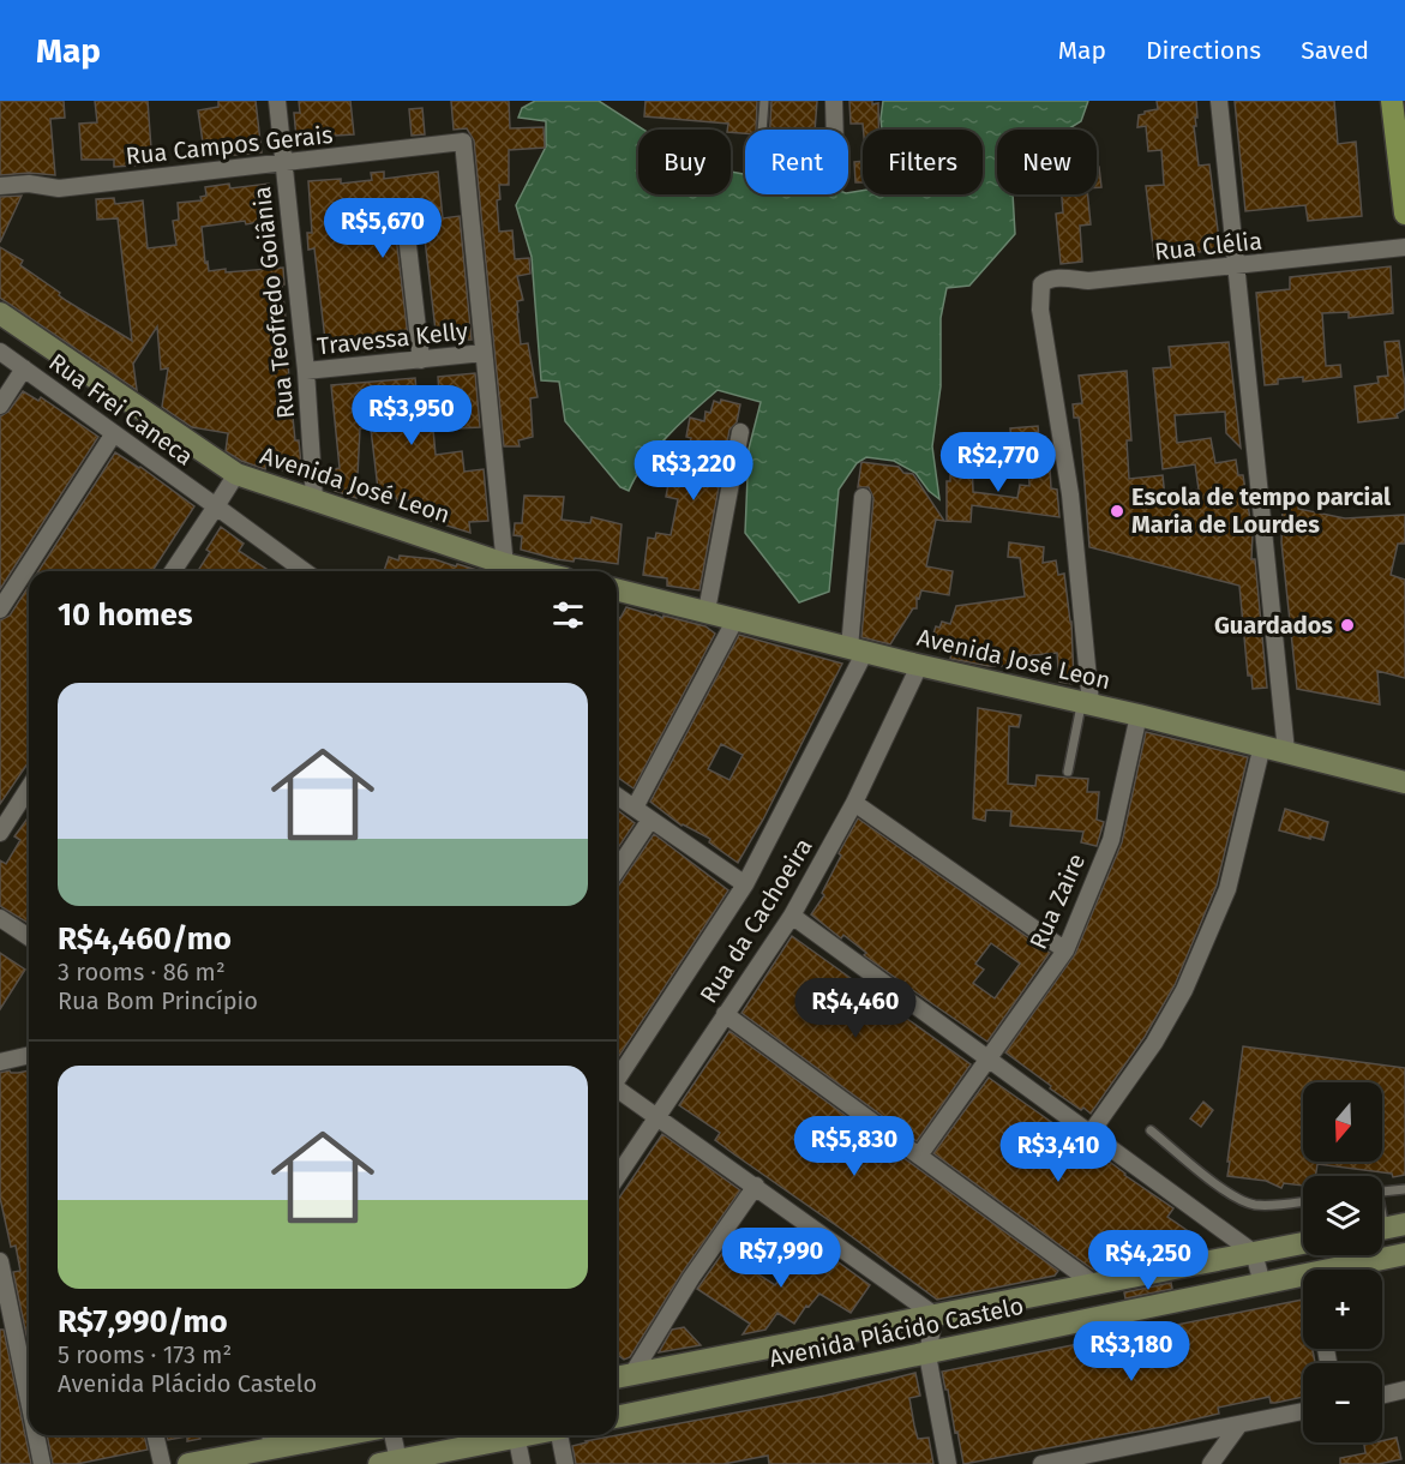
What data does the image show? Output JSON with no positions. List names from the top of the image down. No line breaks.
{"streets":{"street":["Rua Campos Gerais","Rua Clélia","Rua Teofredo Goiânia","Travessa Kelly","Rua Frei Caneca","Avenida José Leon","Rua Zaire","Rua da Cachoeira","Avenida Plácido Castelo"]},"crossings":[["Rua Campos Gerais","Rua Teofredo Goiânia"],["Rua Campos Gerais","Travessa Kelly"],["Rua Clélia","Avenida José Leon"],["Rua Teofredo Goiânia","Travessa Kelly"],["Rua Teofredo Goiânia","Avenida José Leon"],["Avenida José Leon","Rua Zaire"],["Avenida José Leon","Rua da Cachoeira"]],"places":["Escola de tempo parcial Maria de Lourdes","Guardados"],"north":"bottom","page":{"header":"Map","nav":["Map","Directions","Saved"],"chip":["Buy","Rent","Filters","New"],"price":["R$5,670","R$3,950","R$2,770","R$3,220","R$4,460","R$5,830","R$3,410","R$7,990","R$4,250","R$3,180"],"heading":"10 homes","list":[{"name":"R$4,460/mo","note":"3 rooms · 86 m² · Rua Bom Princípio"},{"name":"R$7,990/mo","note":"5 rooms · 173 m² · Avenida Plácido Castelo"}],"map_buttons":["+","−"]}}
